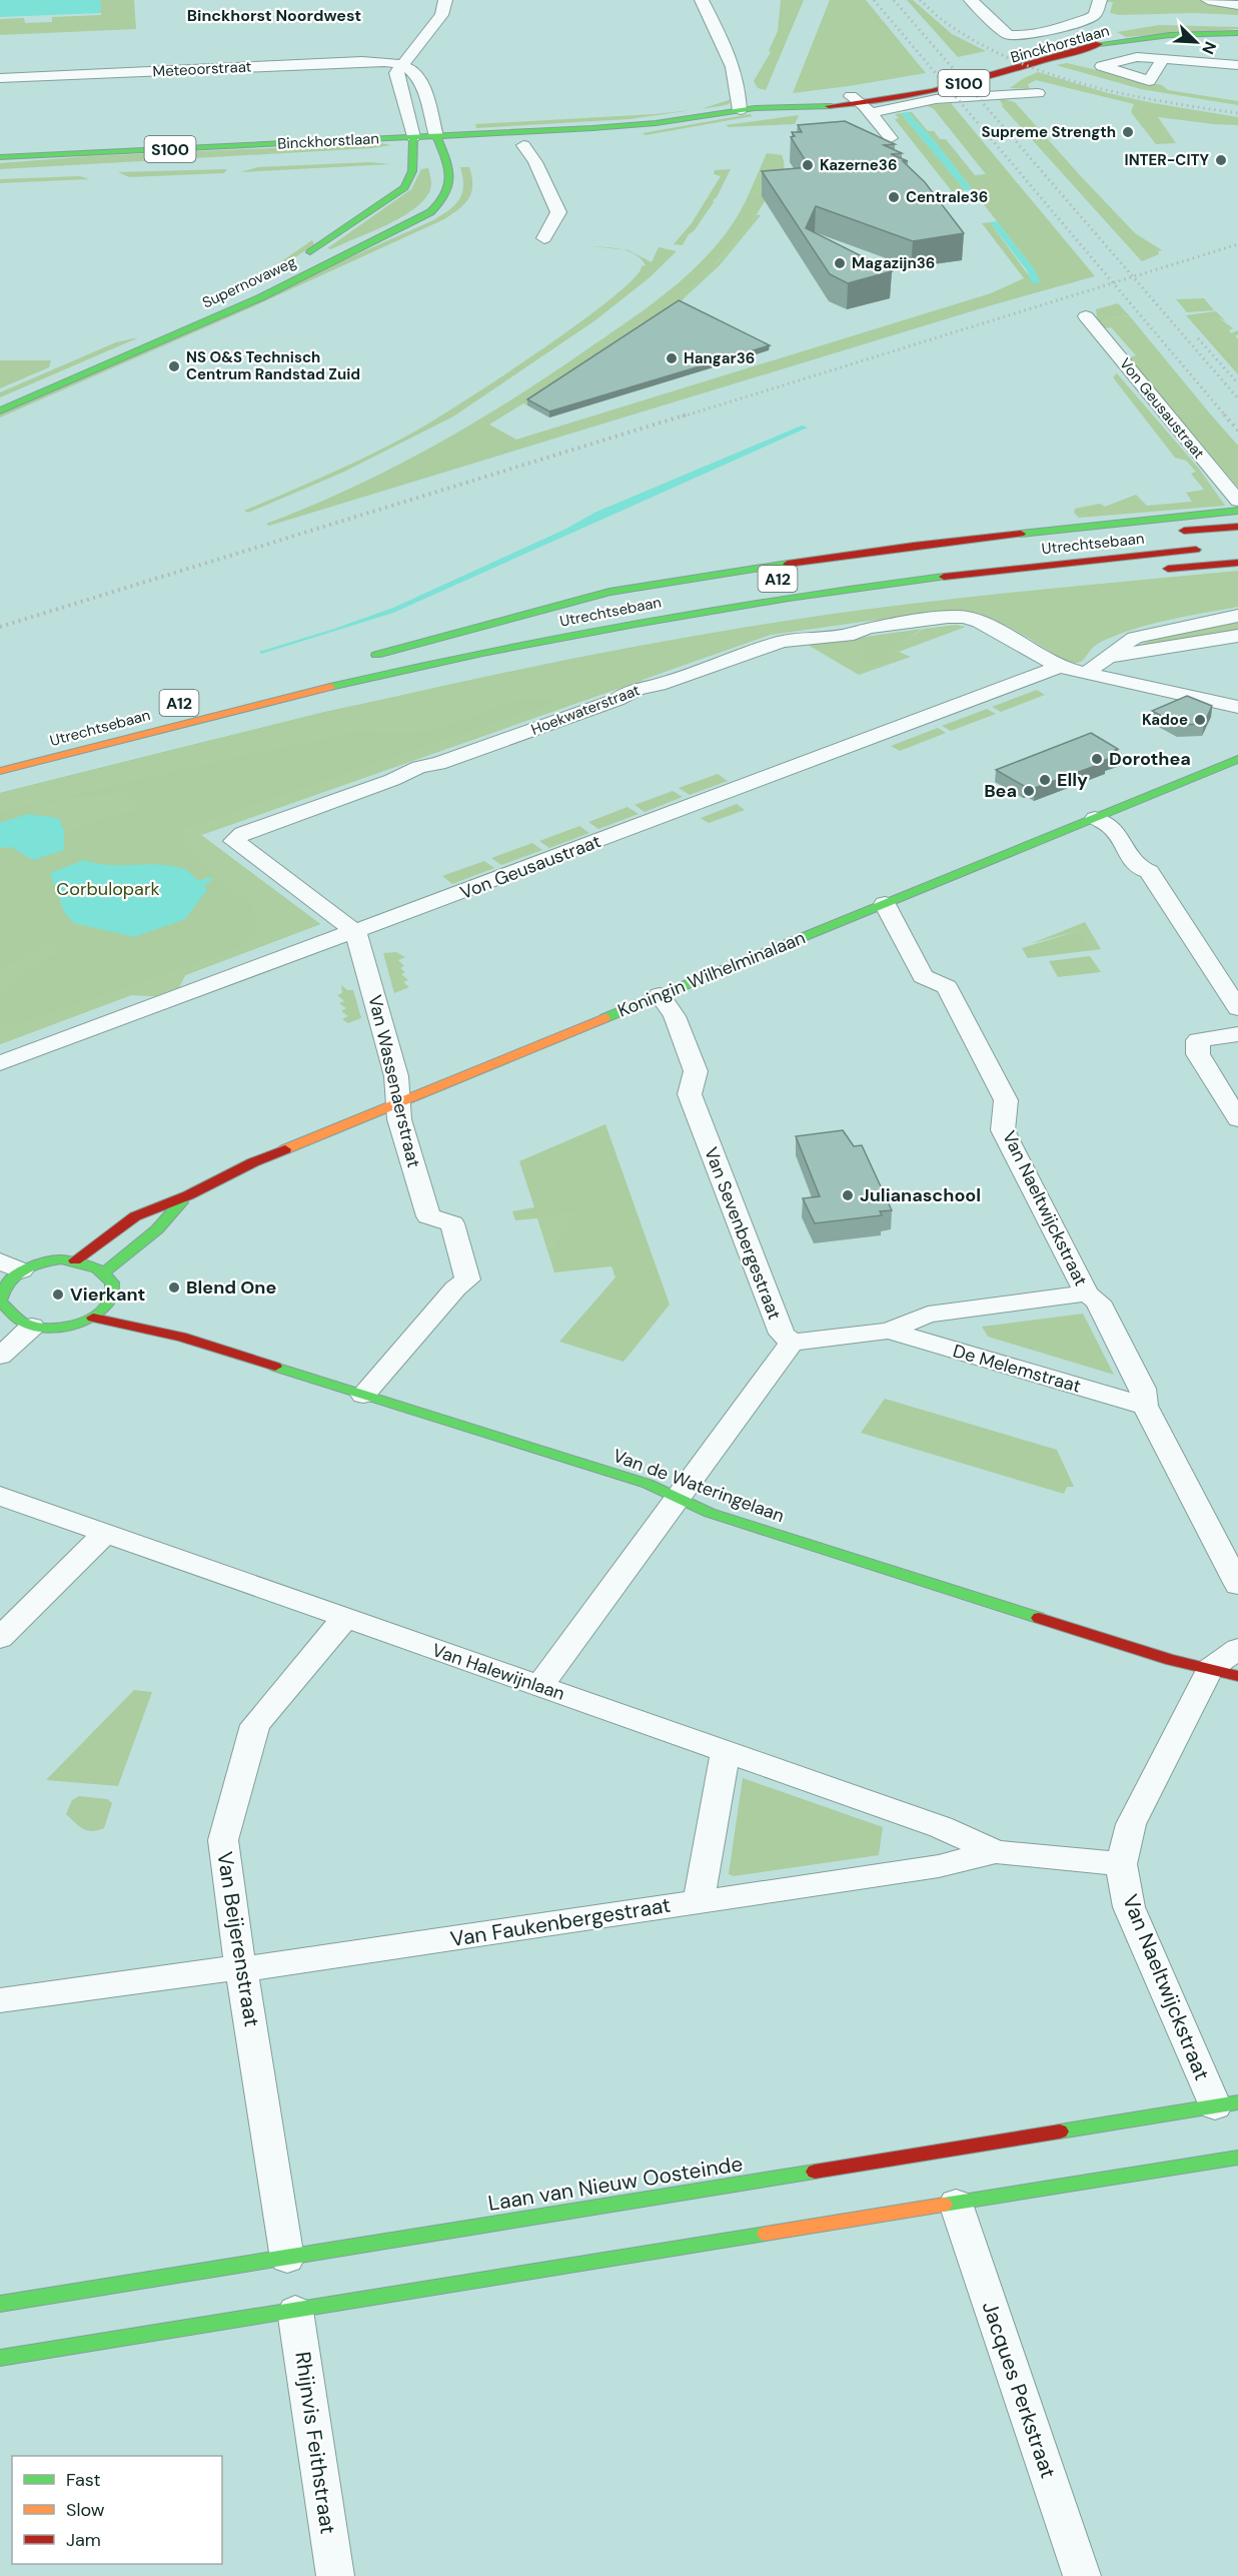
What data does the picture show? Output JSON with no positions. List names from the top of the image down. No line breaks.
{"streets":{"main road":["Binckhorstlaan","S100","Supernovaweg","Utrechtsebaan","A12","Koningin Wilhelminalaan","Van de Wateringelaan","Laan van Nieuw Oosteinde"],"street":["Meteoorstraat","Von Geusaustraat","Hoekwaterstraat","Van Wassenaerstraat","Van Naeltwijckstraat","Van Sevenbergestraat","De Melemstraat","Van Halewijnlaan","Van Faukenbergestraat","Van Beijerenstraat","Jacques Perkstraat","Rhijnvis Feithstraat"]},"crossings":[["Binckhorstlaan","Supernovaweg"],["Von Geusaustraat","Hoekwaterstraat"],["Von Geusaustraat","Van Wassenaerstraat"],["Utrechtsebaan","A12"],["Hoekwaterstraat","Van Wassenaerstraat"],["Koningin Wilhelminalaan","Van Wassenaerstraat"],["Koningin Wilhelminalaan","Van Naeltwijckstraat"],["Koningin Wilhelminalaan","Van Sevenbergestraat"],["Koningin Wilhelminalaan","Van de Wateringelaan"],["Van Wassenaerstraat","Van de Wateringelaan"],["Van Naeltwijckstraat","De Melemstraat"],["Van Naeltwijckstraat","Van de Wateringelaan"],["Van Naeltwijckstraat","Van Faukenbergestraat"],["Van Naeltwijckstraat","Laan van Nieuw Oosteinde"],["Van Halewijnlaan","Van Faukenbergestraat"],["Van Halewijnlaan","Van Beijerenstraat"],["Van Faukenbergestraat","Van Beijerenstraat"],["Van Beijerenstraat","Laan van Nieuw Oosteinde"]],"districts":["Binckhorst Noordwest"],"parks":["Corbulopark"],"places":["Supreme Strength","INTER-CITY","Kazerne36","Centrale36","Magazijn36","Hangar36","NS O&S Technisch Centrum Randstad Zuid","Kadoe","Dorothea","Elly","Bea","Julianaschool","Blend One","Vierkant"],"legend":["Fast","Slow","Jam"],"north":"bottom right"}
